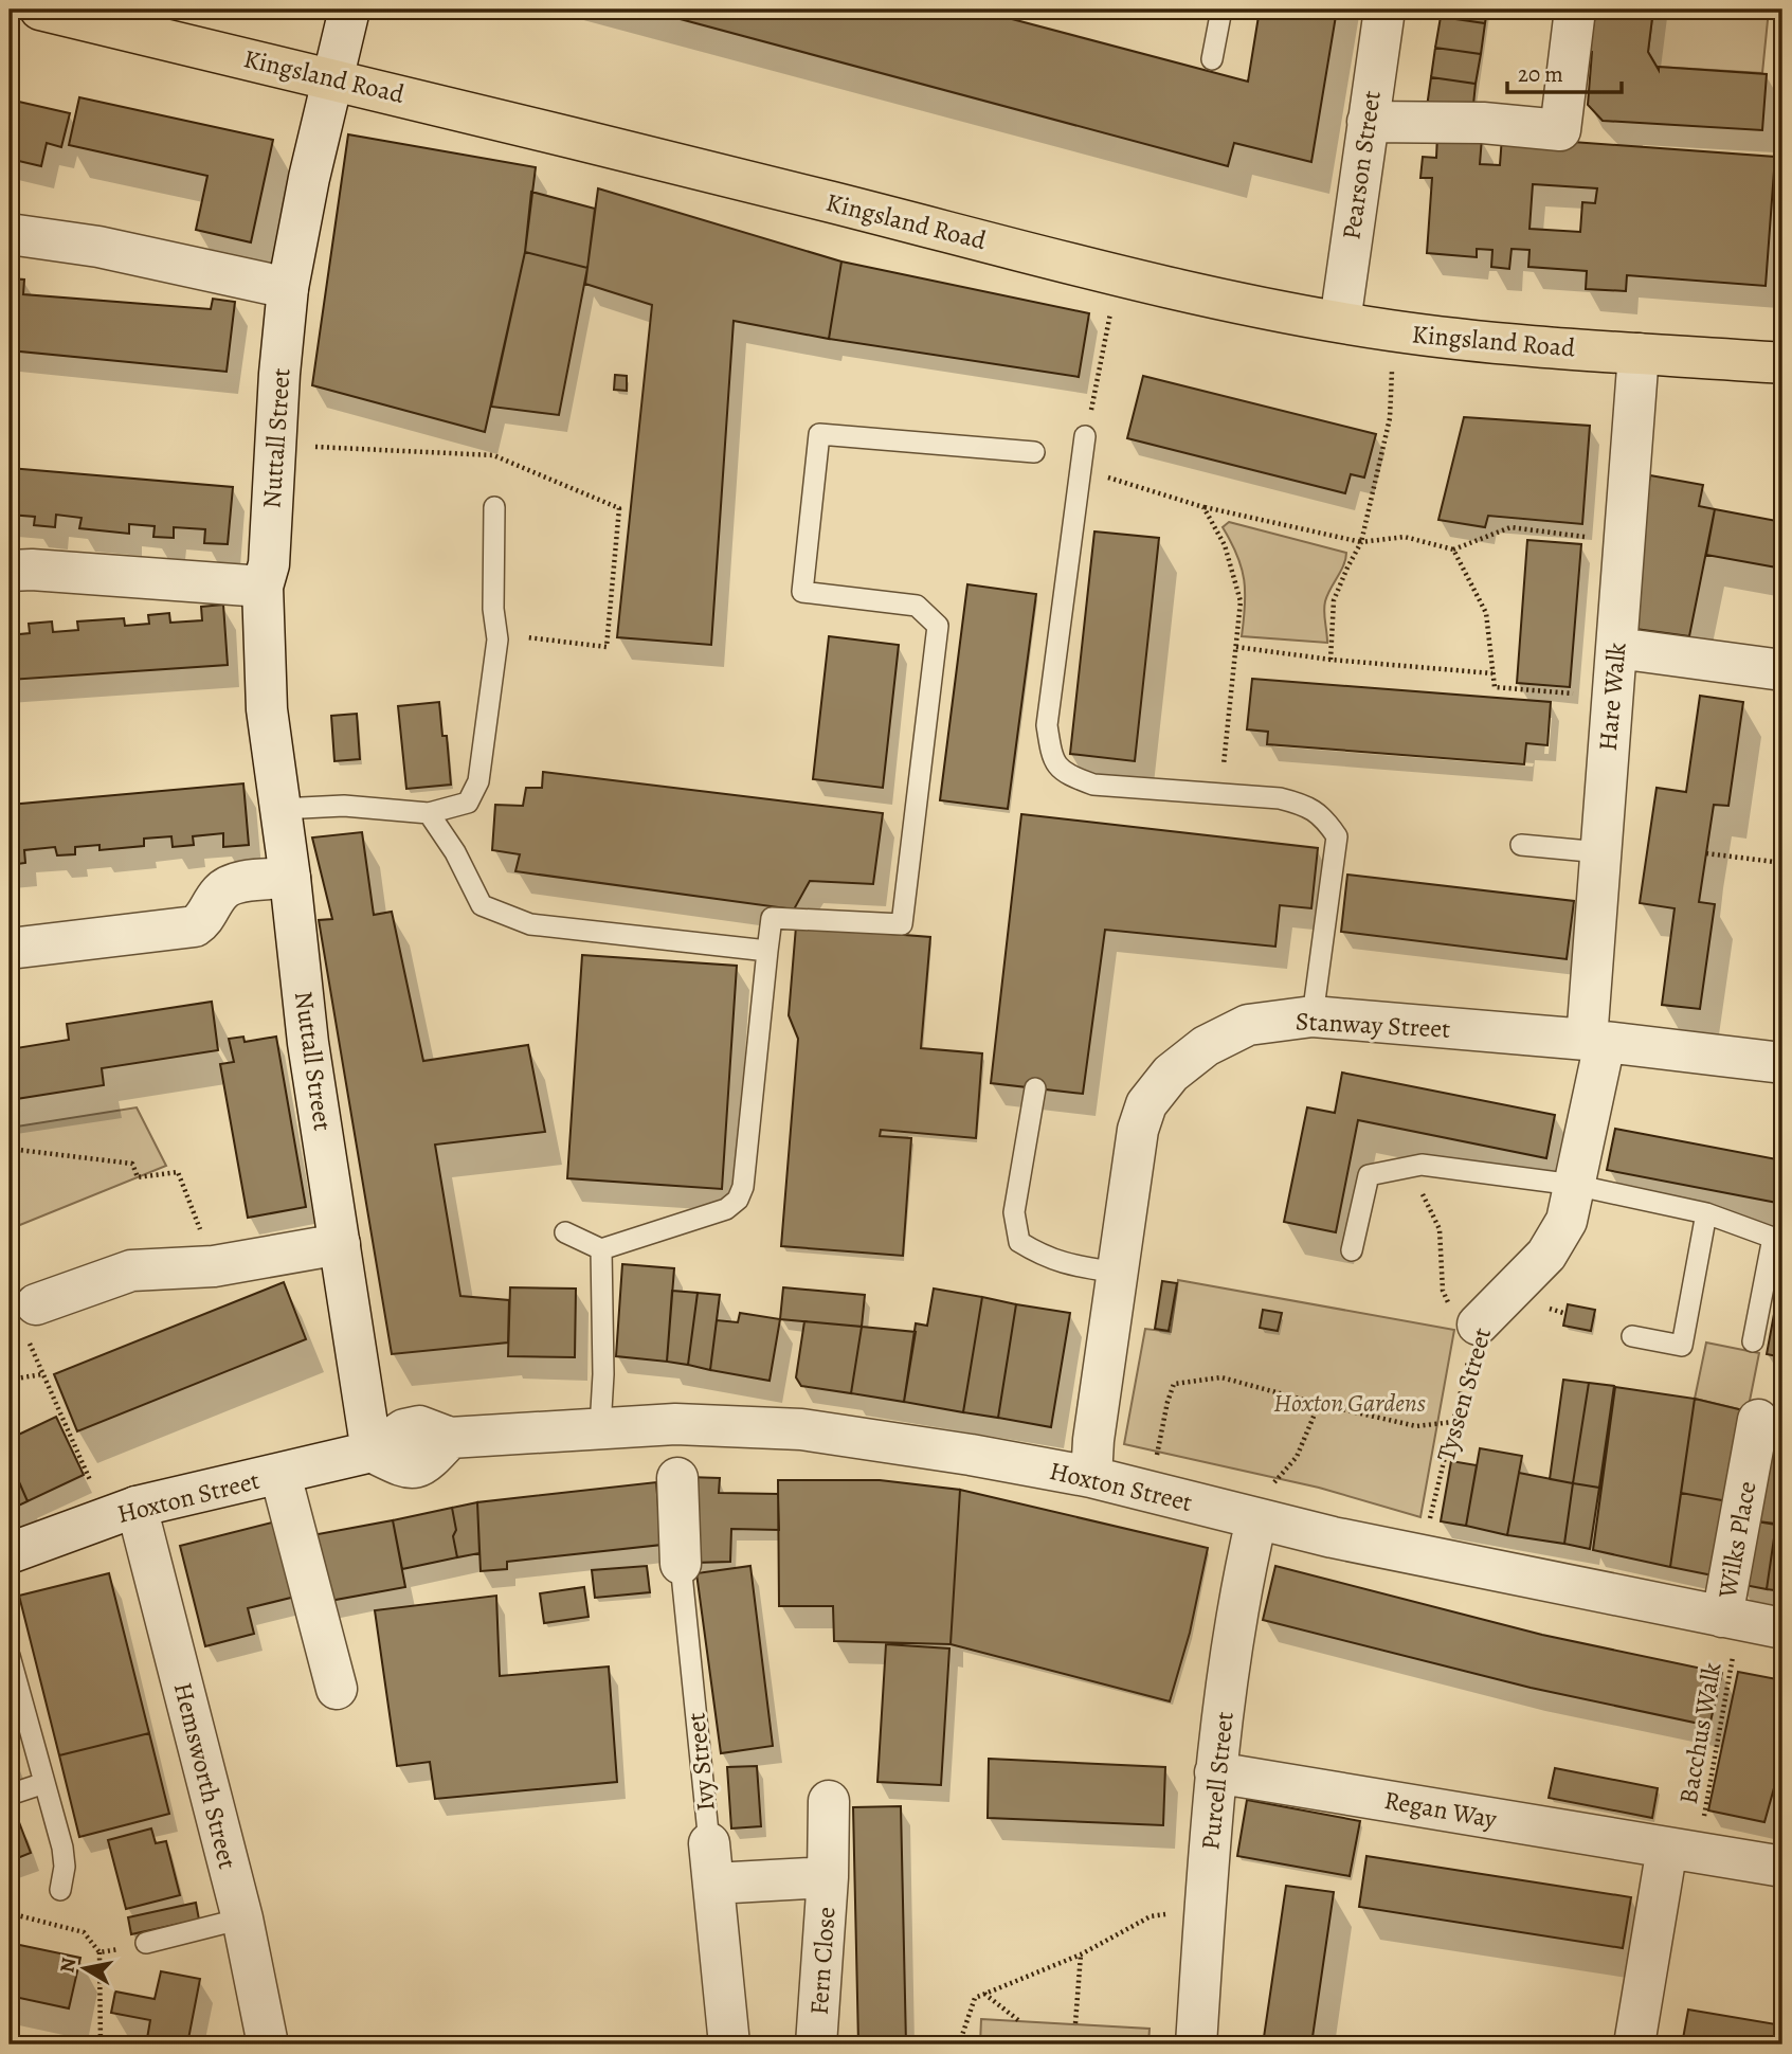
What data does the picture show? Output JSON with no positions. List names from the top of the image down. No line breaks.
{"streets":{"highway":["Kingsland Road"],"street":["Pearson Street","Nuttall Street","Hare Walk","Stanway Street","Tyssen Street","Hoxton Street","Wilks Place","Ivy Street","Hemsworth Street","Purcell Street","Regan Way","Fern Close"],"path":["Bacchus Walk"]},"crossings":[["Kingsland Road","Pearson Street"],["Kingsland Road","Nuttall Street"],["Kingsland Road","Hare Walk"],["Nuttall Street","Hoxton Street"],["Hare Walk","Stanway Street"],["Hare Walk","Tyssen Street"],["Stanway Street","Tyssen Street"],["Stanway Street","Hoxton Street"],["Tyssen Street","Hoxton Street"],["Hoxton Street","Wilks Place"],["Hoxton Street","Bacchus Walk"],["Hoxton Street","Hemsworth Street"],["Hoxton Street","Purcell Street"],["Wilks Place","Bacchus Walk"],["Bacchus Walk","Regan Way"],["Ivy Street","Fern Close"],["Purcell Street","Regan Way"]],"parks":["Hoxton Gardens"],"scale_bar":"20 m","north":"left"}
